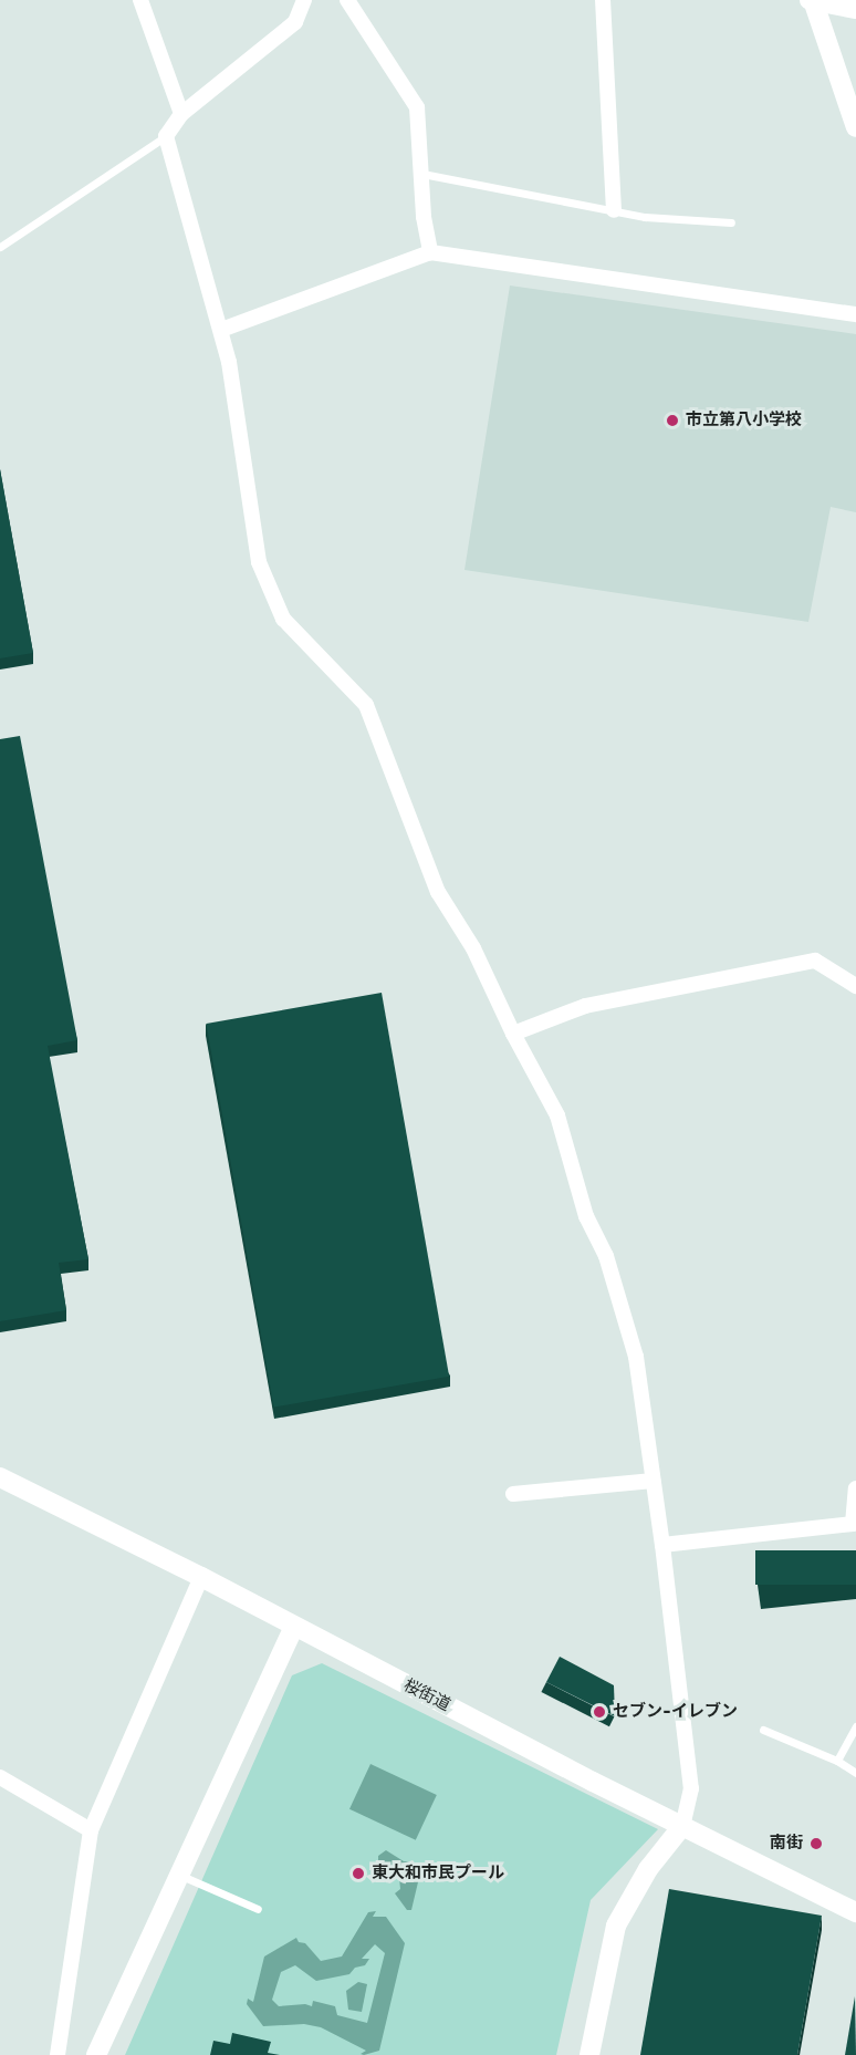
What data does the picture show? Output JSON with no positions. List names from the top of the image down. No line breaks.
{"streets":{"street":["桜街道"]},"places":["市立第八小学校","セブン-イレブン","南街","東大和市民プール"]}
